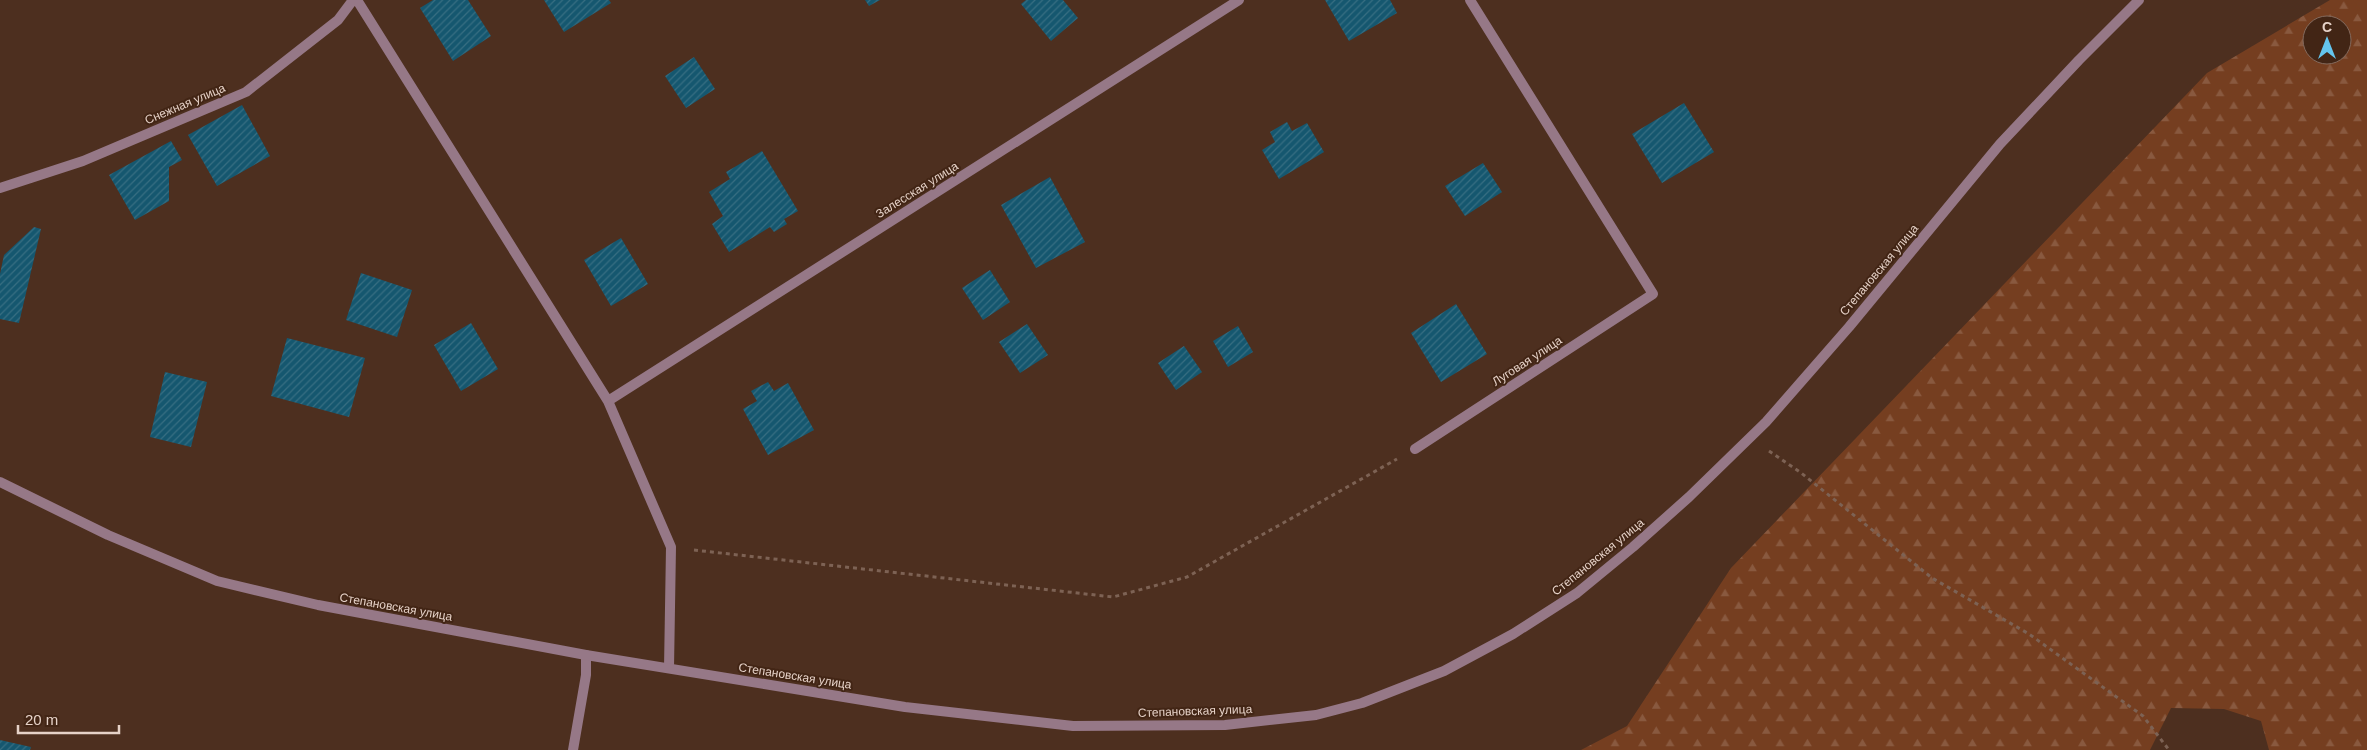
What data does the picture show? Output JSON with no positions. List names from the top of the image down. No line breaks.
{"streets":{"street":["Снежная улица","Залесская улица","Степановская улица","Луговая улица"]},"scale_bar":"20 m","north":"top"}
